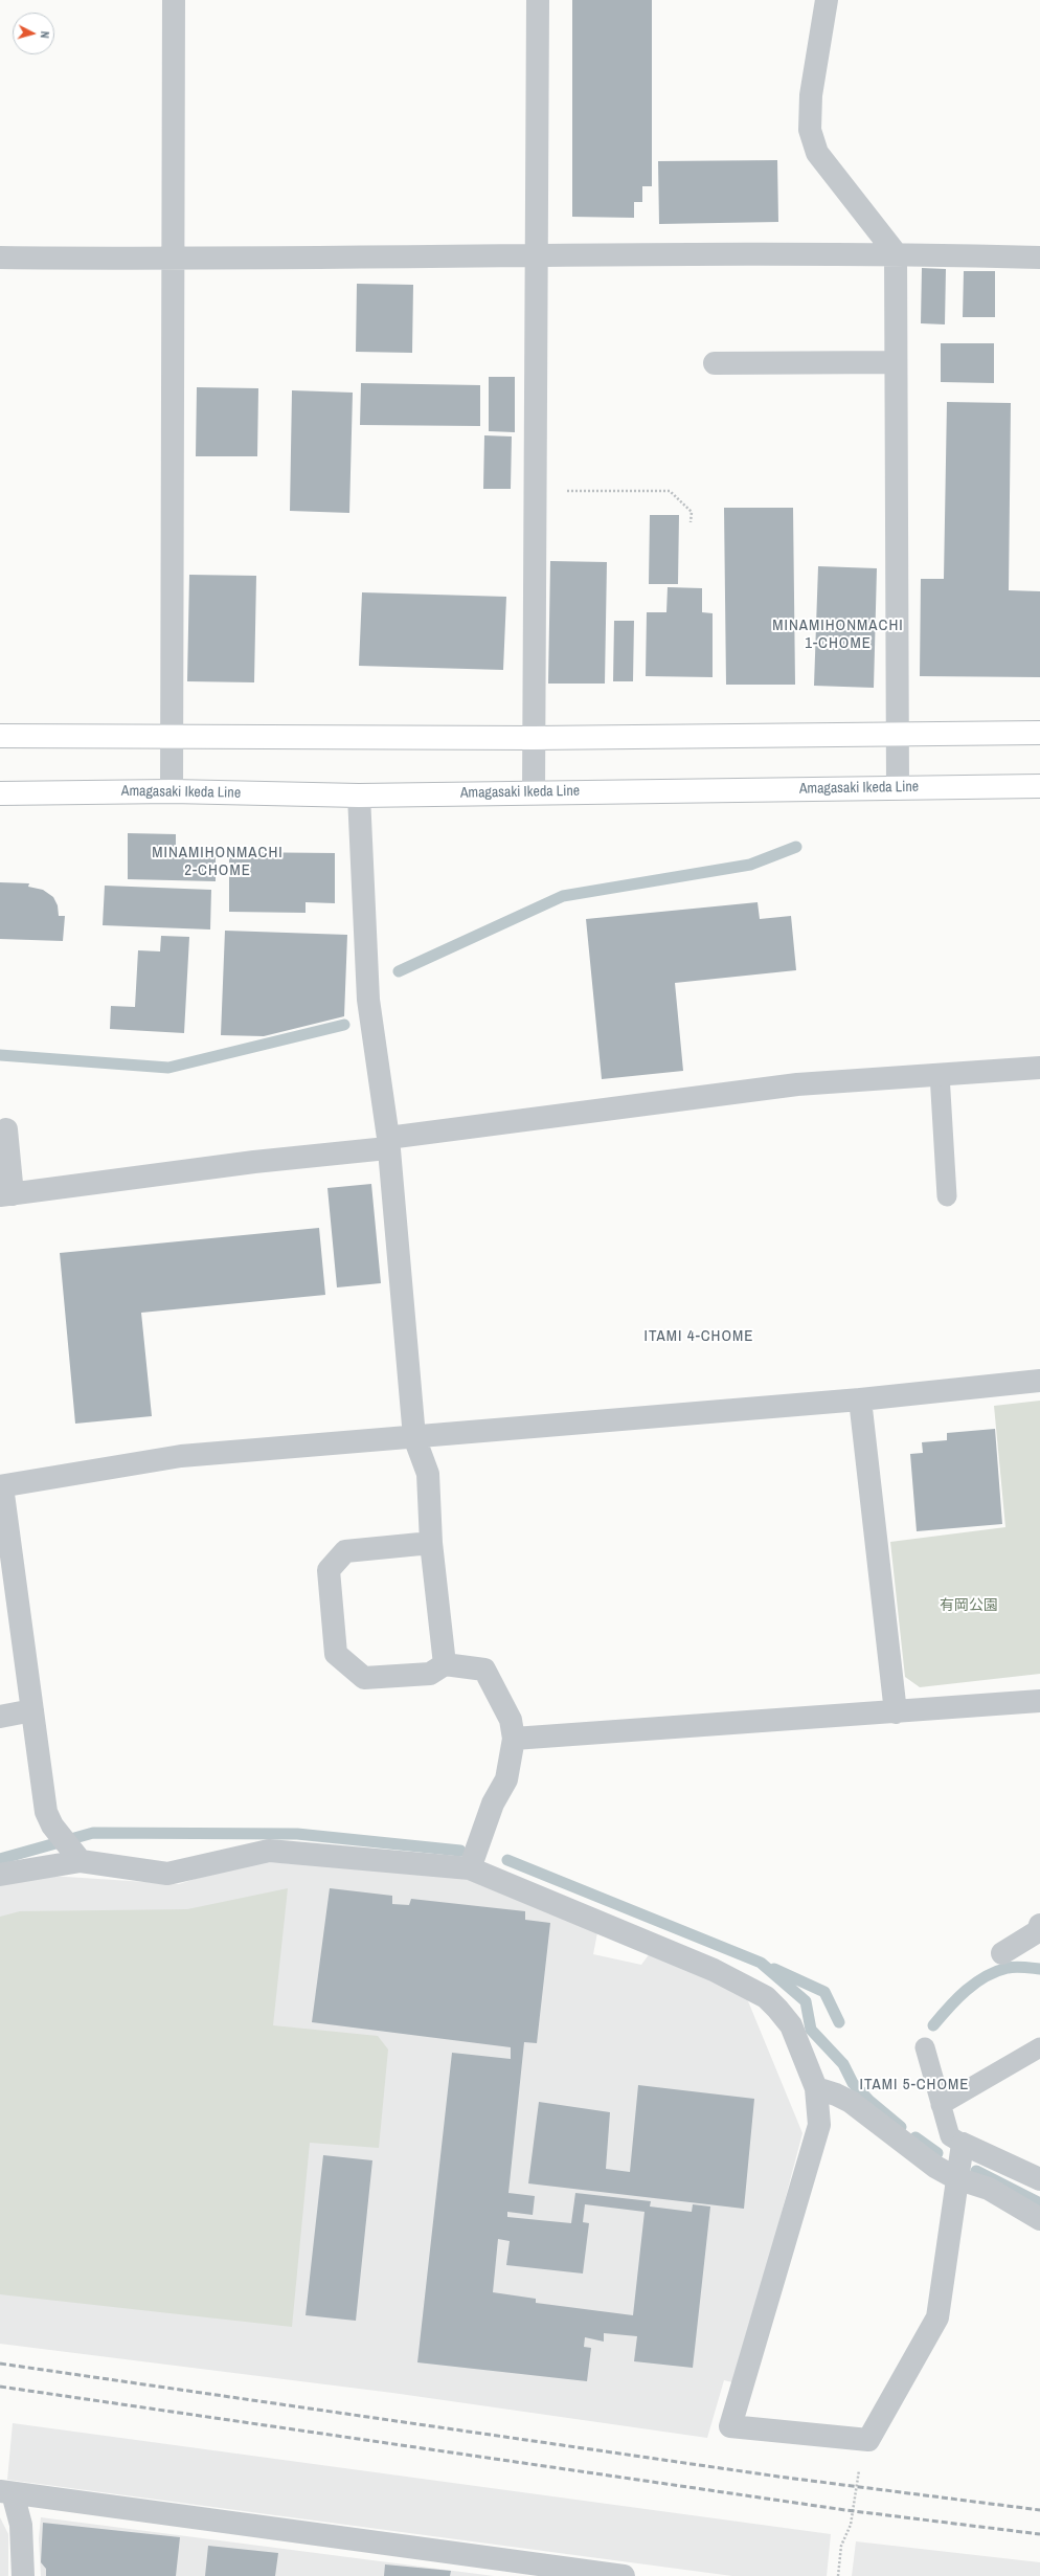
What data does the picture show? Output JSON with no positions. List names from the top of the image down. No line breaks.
{"streets":{"main road":["Amagasaki Ikeda Line"]},"districts":["MINAMIHONMACHI 1-CHOME","MINAMIHONMACHI 2-CHOME","ITAMI 4-CHOME","ITAMI 5-CHOME"],"parks":["有岡公園"],"north":"right"}
